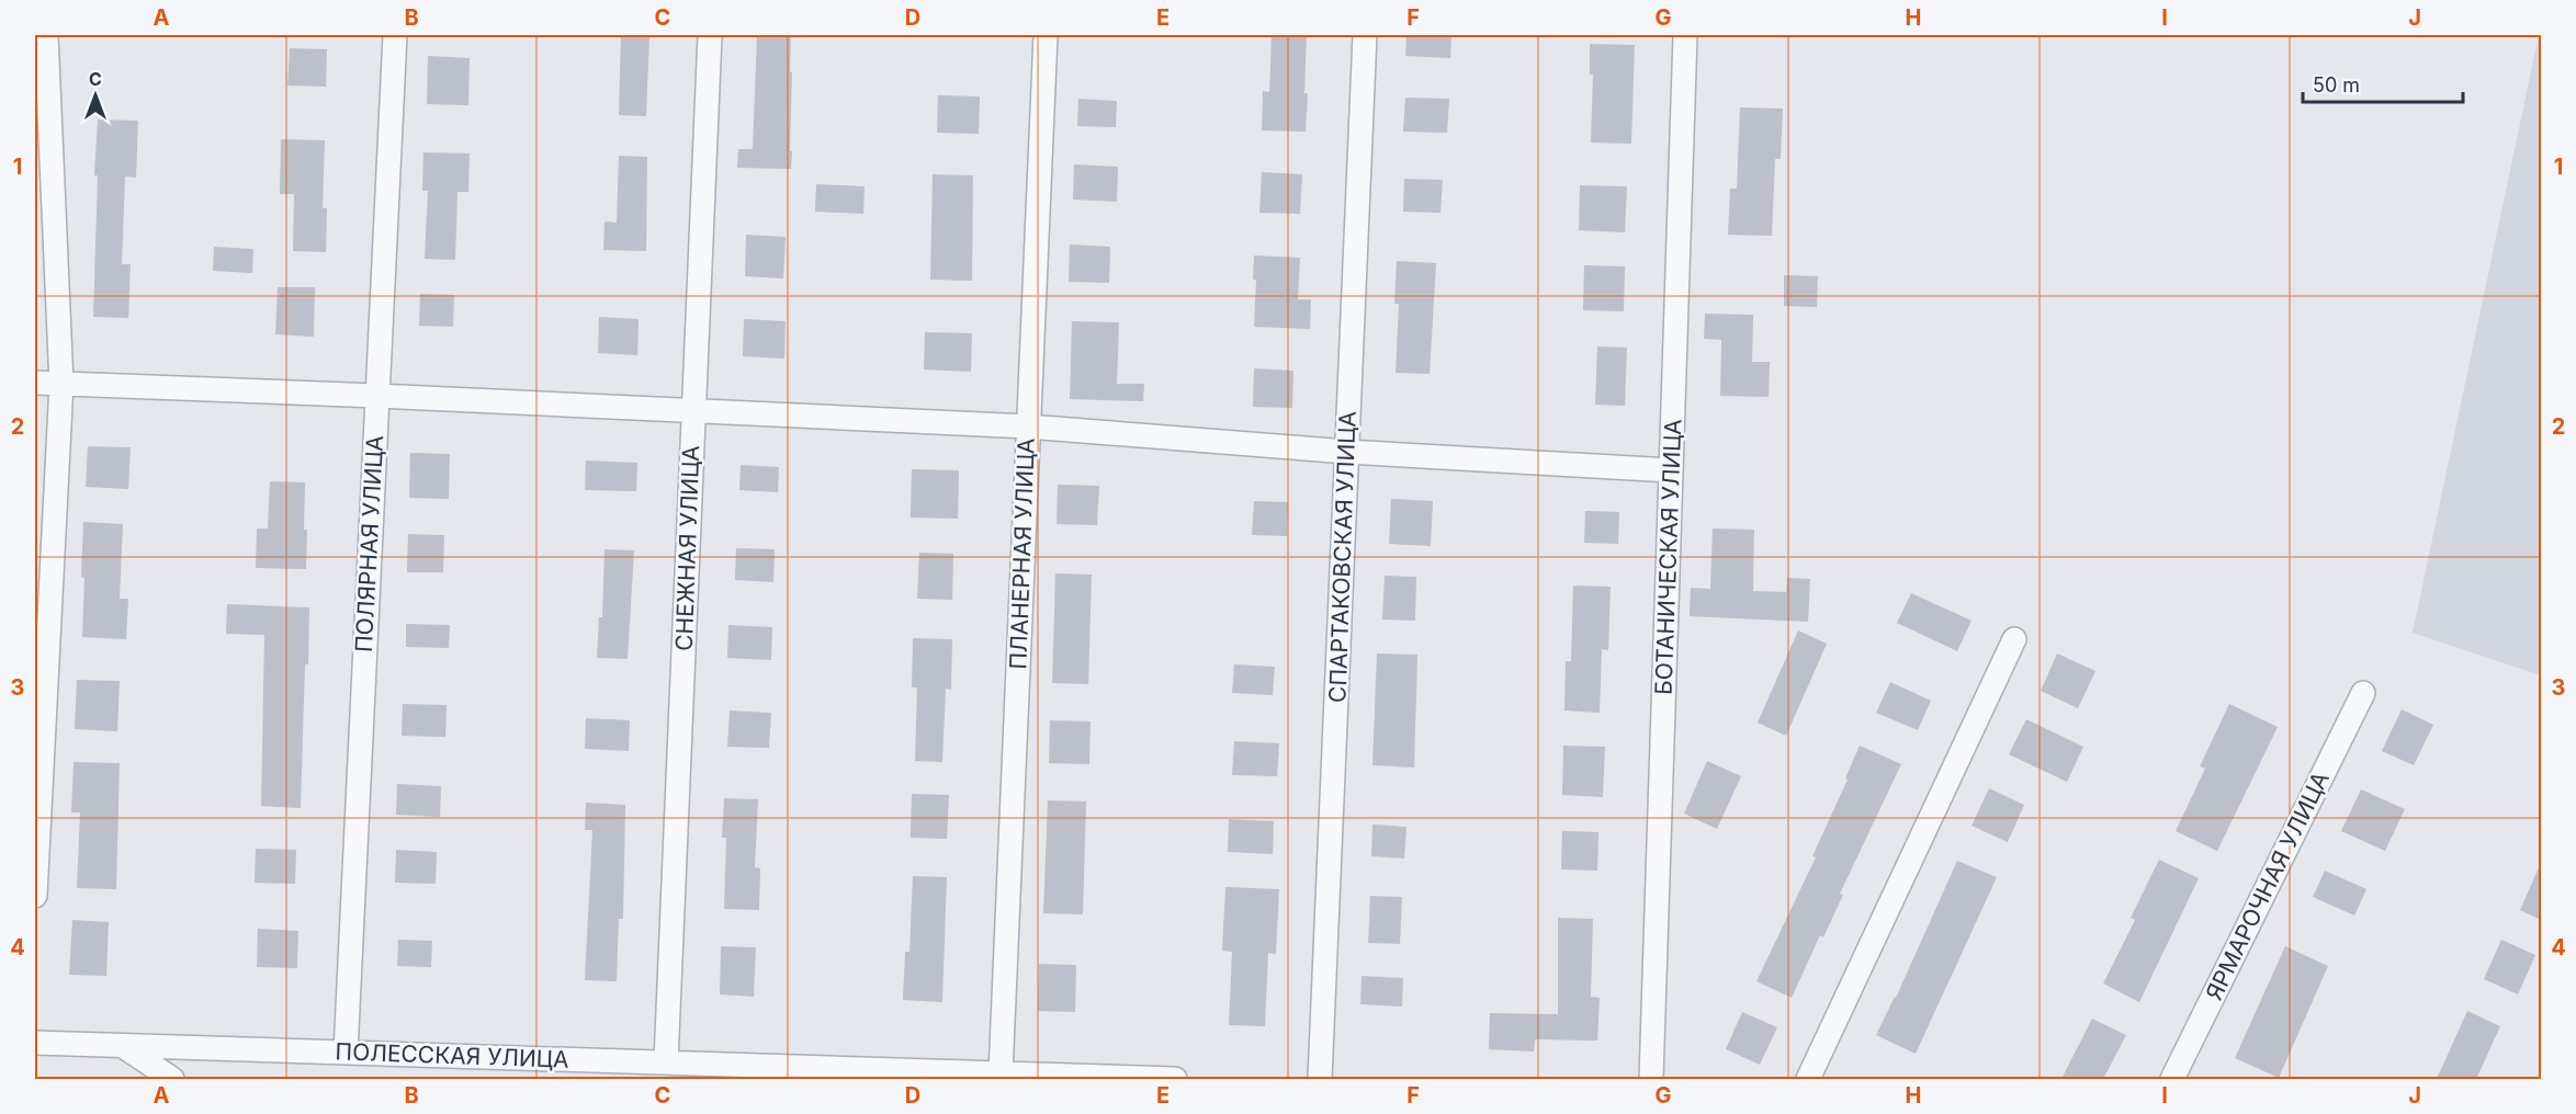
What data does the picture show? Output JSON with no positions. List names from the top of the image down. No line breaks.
{"streets":{"street":["ПОЛЯРНАЯ УЛИЦА","СНЕЖНАЯ УЛИЦА","ПЛАНЕРНАЯ УЛИЦА","СПАРТАКОВСКАЯ УЛИЦА","БОТАНИЧЕСКАЯ УЛИЦА","ЯРМАРОЧНАЯ УЛИЦА","ПОЛЕССКАЯ УЛИЦА"]},"crossings":[["ПОЛЯРНАЯ УЛИЦА","ПОЛЕССКАЯ УЛИЦА"],["СНЕЖНАЯ УЛИЦА","ПОЛЕССКАЯ УЛИЦА"],["ПЛАНЕРНАЯ УЛИЦА","ПОЛЕССКАЯ УЛИЦА"]],"scale_bar":"50 m","north":"top","grid":{"columns":["A","B","C","D","E","F","G","H","I","J"],"rows":["1","2","3","4"]}}
